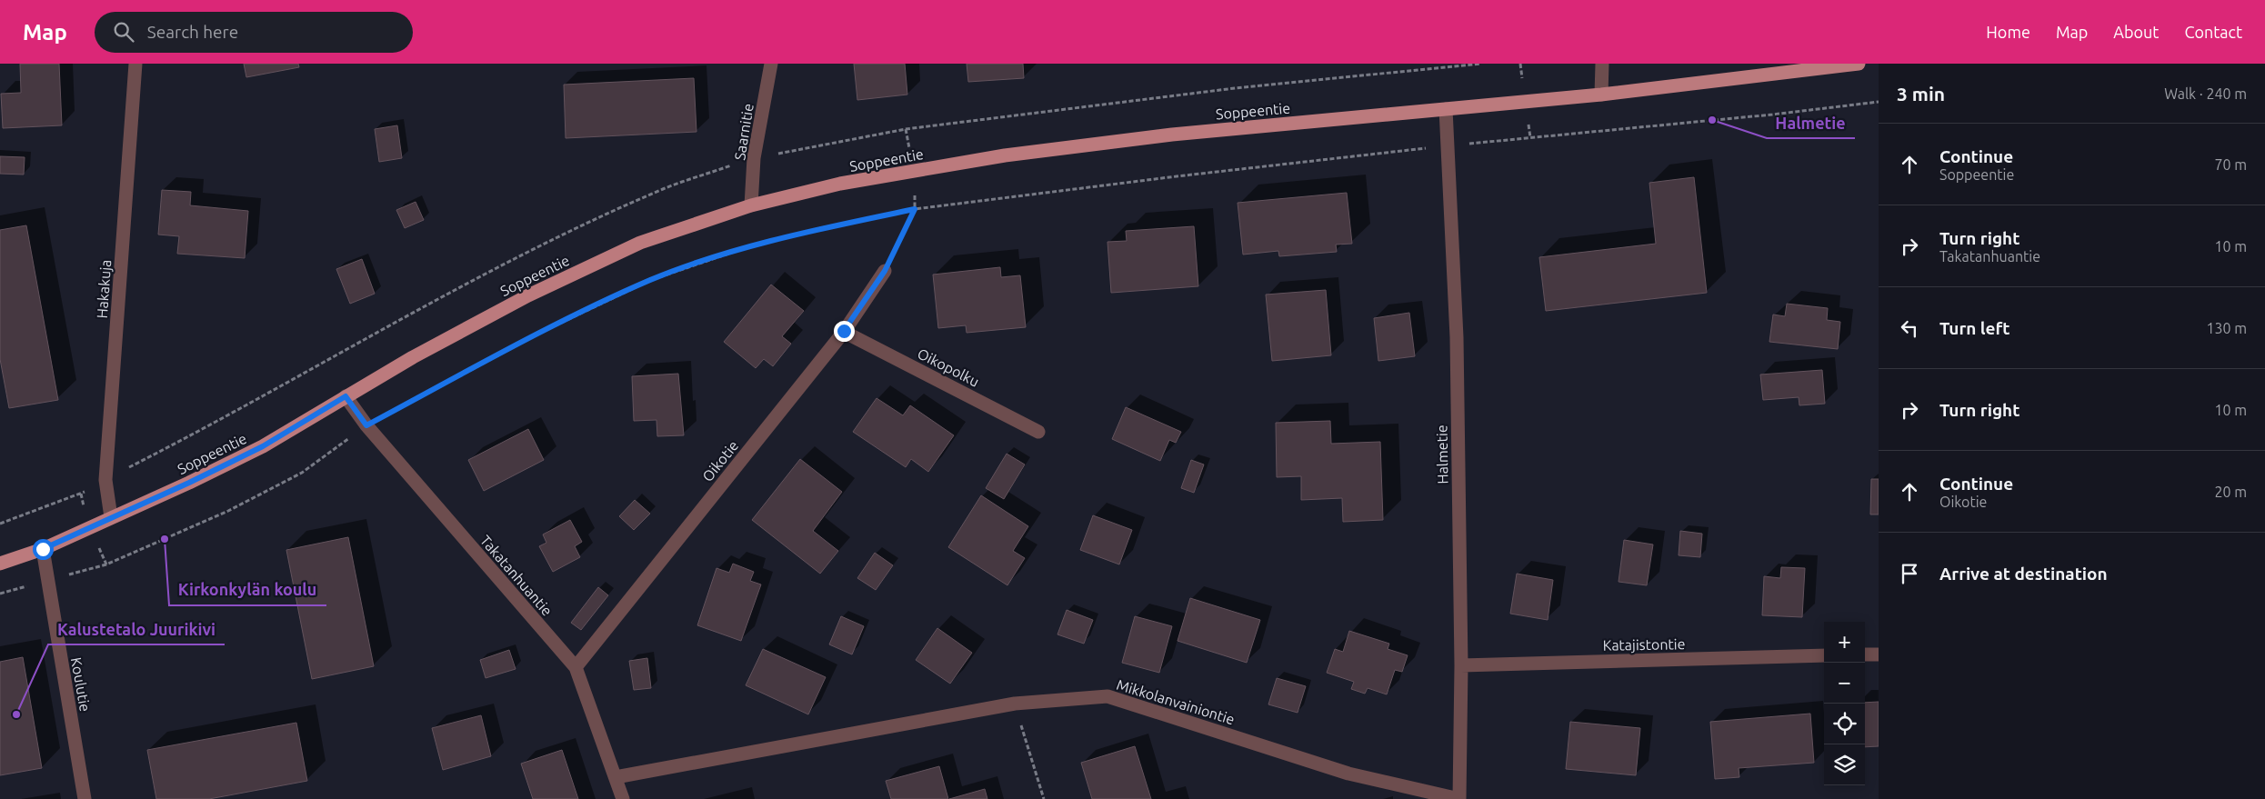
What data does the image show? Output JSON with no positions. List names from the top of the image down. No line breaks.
{"streets":{"main road":["Soppeentie"],"street":["Saarnitie","Hakakuja","Oikopolku","Halmetie","Oikotie","Takatanhuantie","Katajistontie","Koulutie","Mikkolanvainiontie"]},"crossings":[["Soppeentie","Saarnitie"],["Soppeentie","Hakakuja"],["Soppeentie","Halmetie"],["Soppeentie","Takatanhuantie"],["Soppeentie","Koulutie"],["Oikopolku","Oikotie"],["Halmetie","Katajistontie"],["Halmetie","Mikkolanvainiontie"],["Oikotie","Takatanhuantie"],["Takatanhuantie","Mikkolanvainiontie"]],"places":["Halmetie","Kirkonkylän koulu","Kalustetalo Juurikivi"],"page":{"header":"Map","search":"Search here","nav":["Home","Map","About","Contact"],"heading":["3 min","Walk · 240 m"],"list":[["Continue","Soppeentie","70 m"],["Turn right","Takatanhuantie","10 m"],["Turn left","130 m"],["Turn right","10 m"],["Continue","Oikotie","20 m"],"Arrive at destination"],"map_buttons":["+","−"]}}
